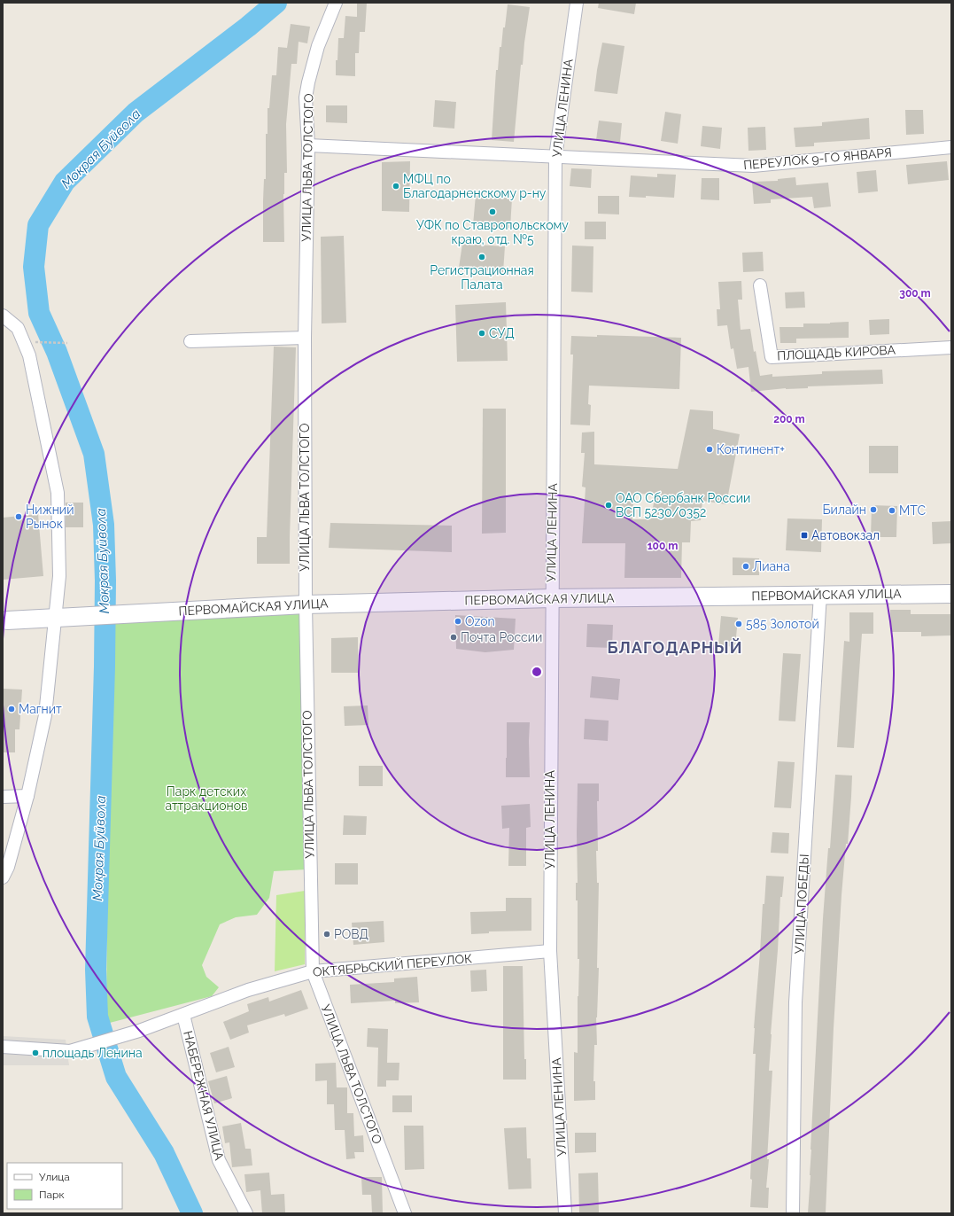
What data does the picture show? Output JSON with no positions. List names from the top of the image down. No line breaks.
{"streets":{"main road":["ПЕРВОМАЙСКАЯ УЛИЦА"],"street":["УЛИЦА ЛЕНИНА","ПЕРЕУЛОК 9-ГО ЯНВАРЯ","УЛИЦА ЛЬВА ТОЛСТОГО","ПЛОЩАДЬ КИРОВА","УЛИЦА ПОБЕДЫ","ОКТЯБРЬСКИЙ ПЕРЕУЛОК","НАБЕРЕЖНАЯ УЛИЦА"]},"crossings":[["УЛИЦА ЛЕНИНА","ПЕРЕУЛОК 9-ГО ЯНВАРЯ"],["УЛИЦА ЛЕНИНА","ПЕРВОМАЙСКАЯ УЛИЦА"],["УЛИЦА ЛЕНИНА","ОКТЯБРЬСКИЙ ПЕРЕУЛОК"],["ПЕРЕУЛОК 9-ГО ЯНВАРЯ","УЛИЦА ЛЬВА ТОЛСТОГО"],["УЛИЦА ЛЬВА ТОЛСТОГО","ПЕРВОМАЙСКАЯ УЛИЦА"],["УЛИЦА ЛЬВА ТОЛСТОГО","ОКТЯБРЬСКИЙ ПЕРЕУЛОК"],["ПЕРВОМАЙСКАЯ УЛИЦА","УЛИЦА ПОБЕДЫ"],["ОКТЯБРЬСКИЙ ПЕРЕУЛОК","НАБЕРЕЖНАЯ УЛИЦА"]],"districts":["БЛАГОДАРНЫЙ"],"water":["Мокрая Буйвола"],"parks":["Парк детских аттракционов"],"places":{"other":["МФЦ по Благодарненскому р-ну","УФК по Ставропольскому краю, отд. №5","Регистрационная Палата","СУД","Континент+","ОАО Сбербанк России ВСП 5230/0352","Билайн","МТС","Нижний Рынок","Лиана","Ozon","585 Золотой","Почта России","Магнит","РОВД","площадь Ленина"],"transit":["Автовокзал"]},"legend":["Улица","Парк"],"rings":["300 m","200 m","100 m"]}
